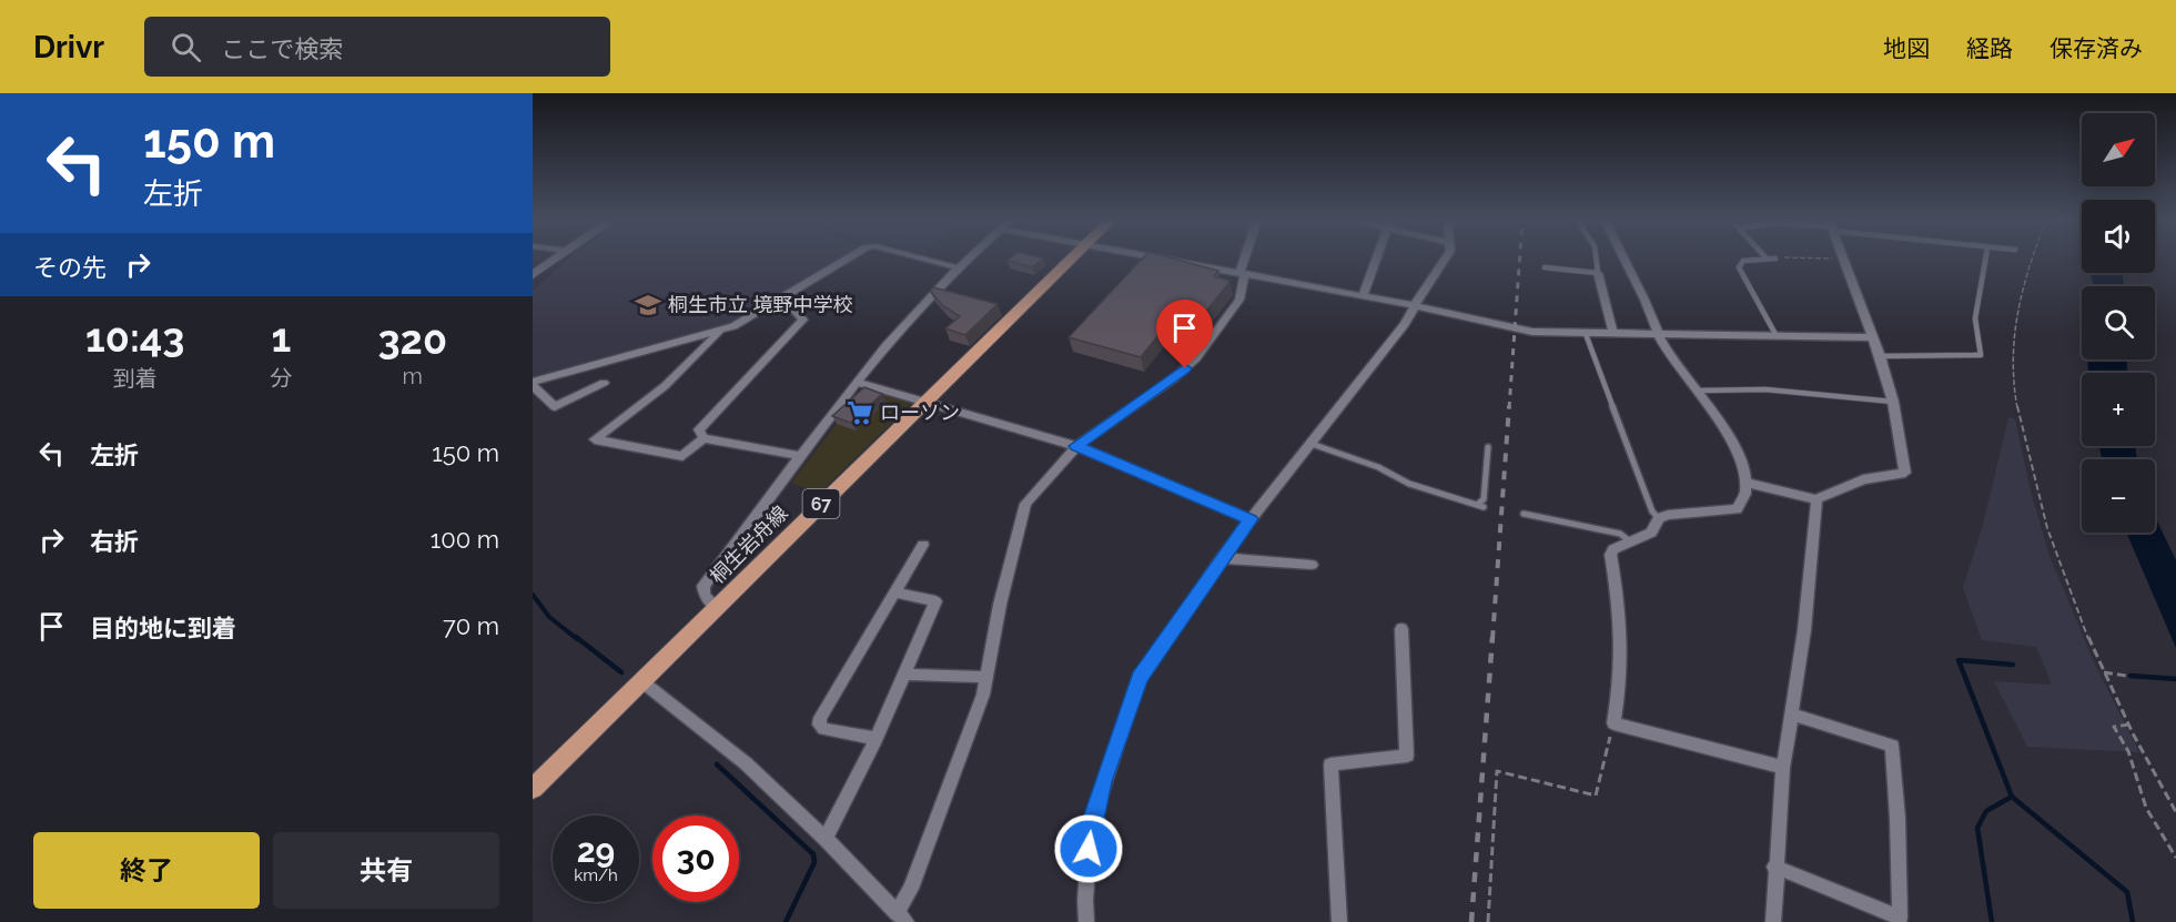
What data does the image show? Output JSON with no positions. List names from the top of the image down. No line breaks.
{"streets":{"main road":["67","桐生岩舟線"]},"places":{"school or university":["桐生市立 境野中学校"],"supermarket":["ローソン"]},"north":"top right","page":{"header":"Drivr","search":"ここで検索","nav":["地図","経路","保存済み"],"turn":["150 m","左折"],"map_buttons":["+","−"],"then":"その先","eta":["10:43","到着","1","分","320","m"],"list":[{"name":"左折","value":"150 m"},{"name":"右折","value":"100 m"},{"name":"目的地に到着","value":"70 m"}],"speed":"29 km/h","limit":"30","buttons":["終了","共有"]}}
